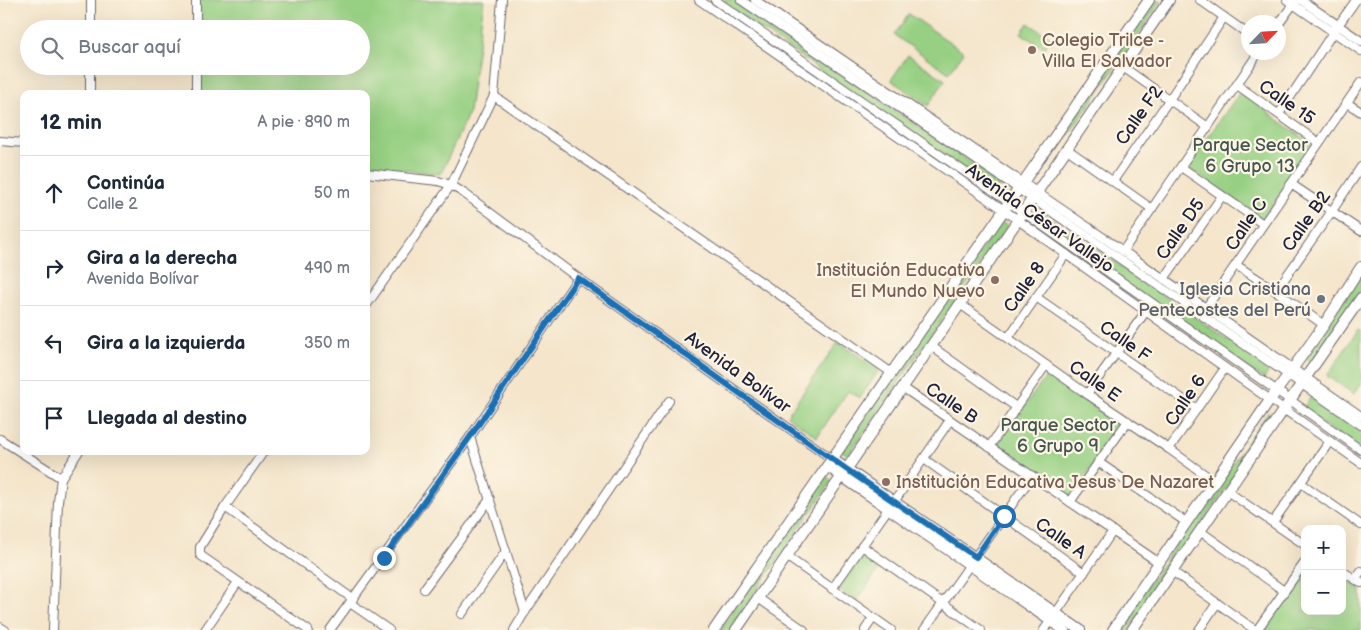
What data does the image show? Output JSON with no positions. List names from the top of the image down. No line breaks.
{"streets":{"street":["Calle 15","Calle F2","Avenida César Vallejo","Calle B2","Calle C","Calle D5","Calle 8","Calle F","Avenida Bolívar","Calle E","Calle 6","Calle B","Calle A"]},"crossings":[["Calle 15","Calle C"],["Avenida César Vallejo","Calle C"],["Avenida César Vallejo","Calle D5"],["Avenida César Vallejo","Calle 8"],["Avenida César Vallejo","Calle 6"],["Calle 8","Calle F"],["Calle 8","Calle E"],["Calle F","Calle 6"],["Calle E","Calle 6"]],"parks":["Parque Sector 6 Grupo 13","Parque Sector 6 Grupo 9"],"places":["Colegio Trilce - Villa El Salvador","Institución Educativa El Mundo Nuevo","Iglesia Cristiana Pentecostes del Perú","Institución Educativa Jesus De Nazaret"],"north":"top right","page":{"search":"Buscar aquí","heading":["12 min","A pie · 890 m"],"list":[["Continúa","Calle 2","50 m"],["Gira a la derecha","Avenida Bolívar","490 m"],["Gira a la izquierda","350 m"],"Llegada al destino"],"map_buttons":["+","−"]}}
